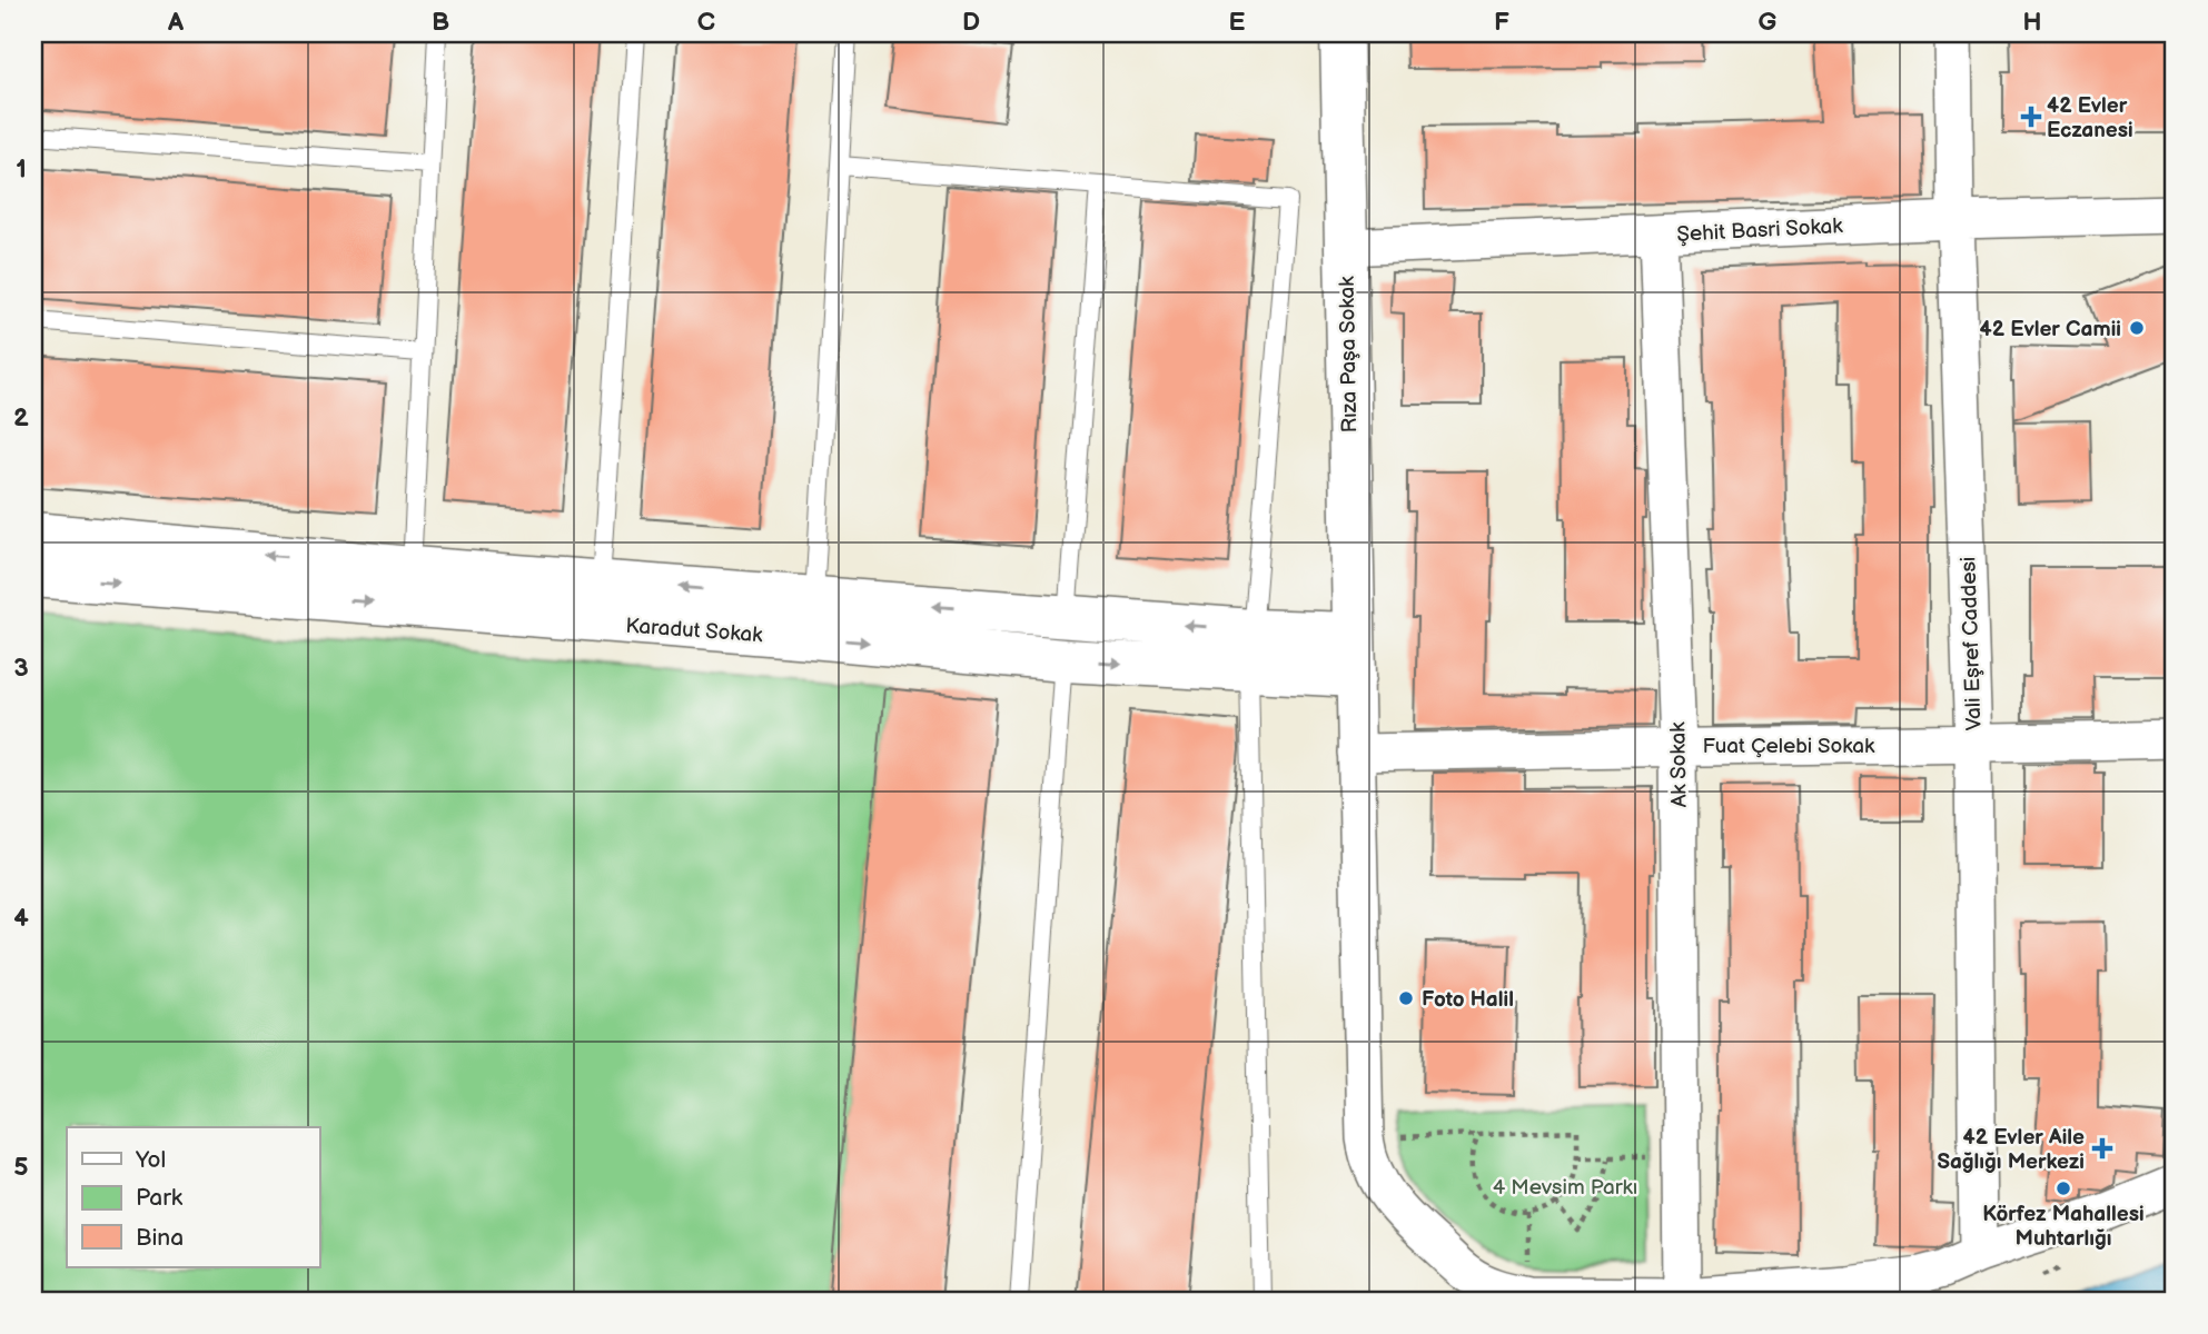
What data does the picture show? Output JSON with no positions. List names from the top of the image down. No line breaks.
{"streets":{"street":["Şehit Basri Sokak","Rıza Paşa Sokak","Karadut Sokak","Vali Eşref Caddesi","Fuat Çelebi Sokak","Ak Sokak"]},"crossings":[["Şehit Basri Sokak","Rıza Paşa Sokak"],["Şehit Basri Sokak","Vali Eşref Caddesi"],["Şehit Basri Sokak","Ak Sokak"],["Rıza Paşa Sokak","Karadut Sokak"],["Vali Eşref Caddesi","Fuat Çelebi Sokak"],["Fuat Çelebi Sokak","Ak Sokak"]],"parks":["4 Mevsim Parkı"],"places":{"health":["42 Evler Eczanesi","42 Evler Aile Sağlığı Merkezi"],"other":["42 Evler Camii","Foto Halil","Körfez Mahallesi Muhtarlığı"]},"legend":["Yol","Park","Bina"],"grid":{"columns":["A","B","C","D","E","F","G","H"],"rows":["1","2","3","4","5"]}}
